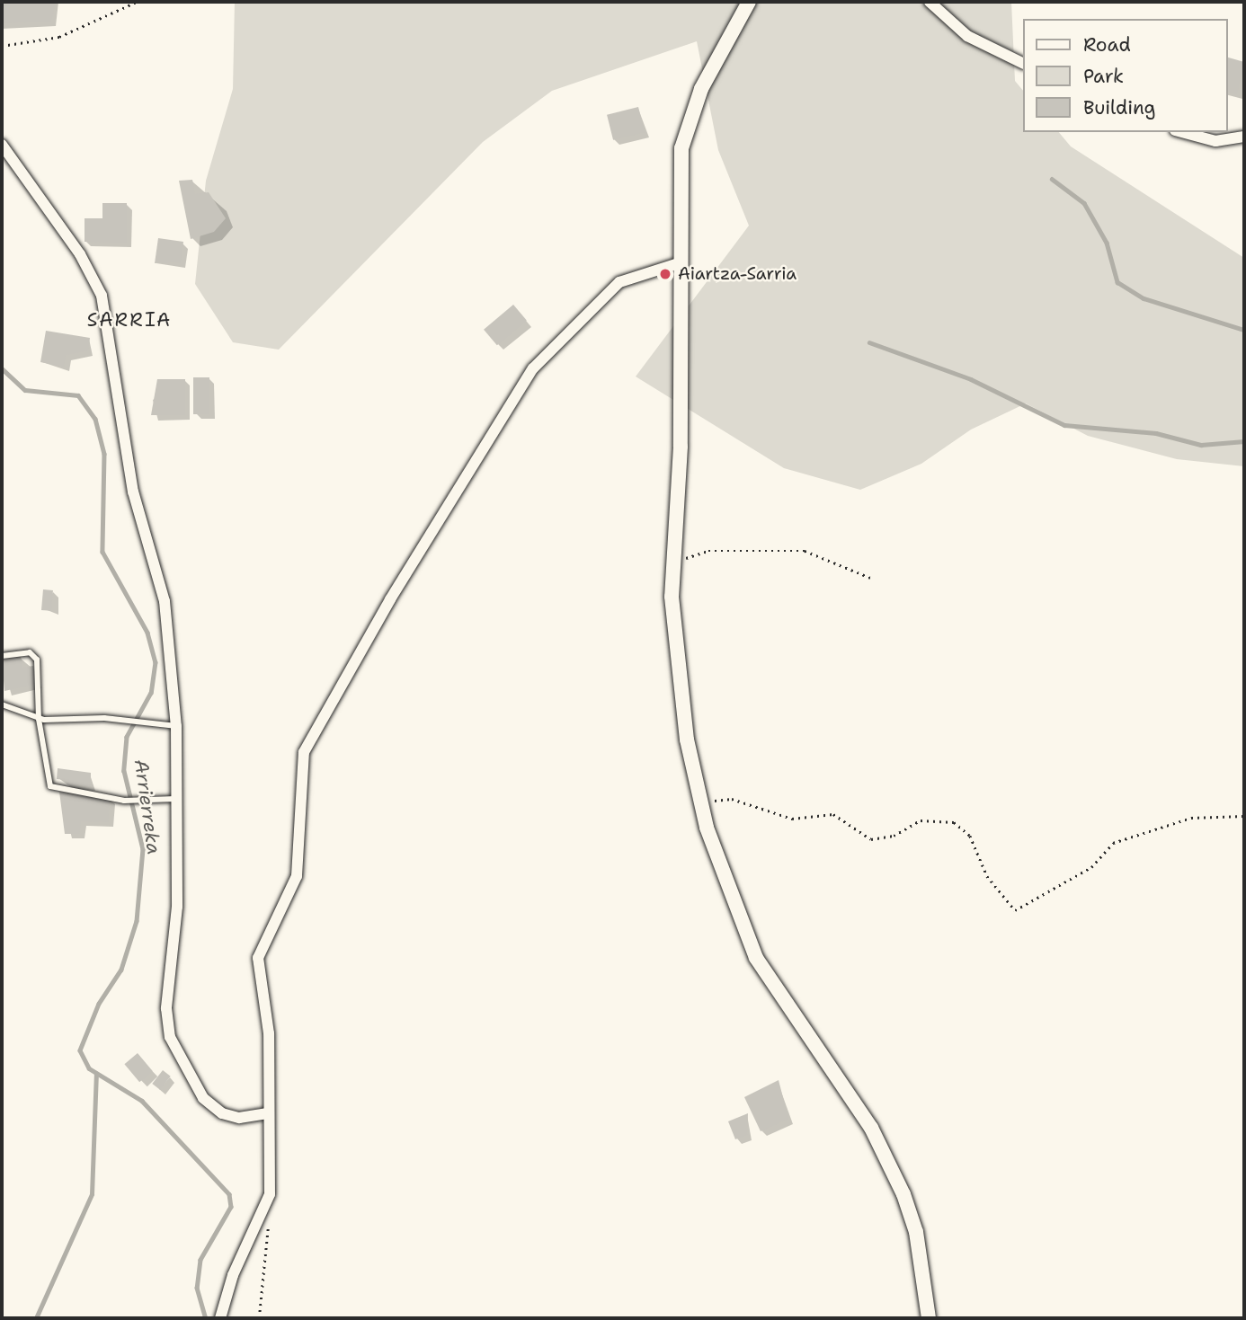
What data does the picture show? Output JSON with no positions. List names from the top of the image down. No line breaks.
{"districts":["SARRIA"],"water":["Arrierreka"],"places":["Aiartza-Sarria"],"legend":["Road","Park","Building"]}
